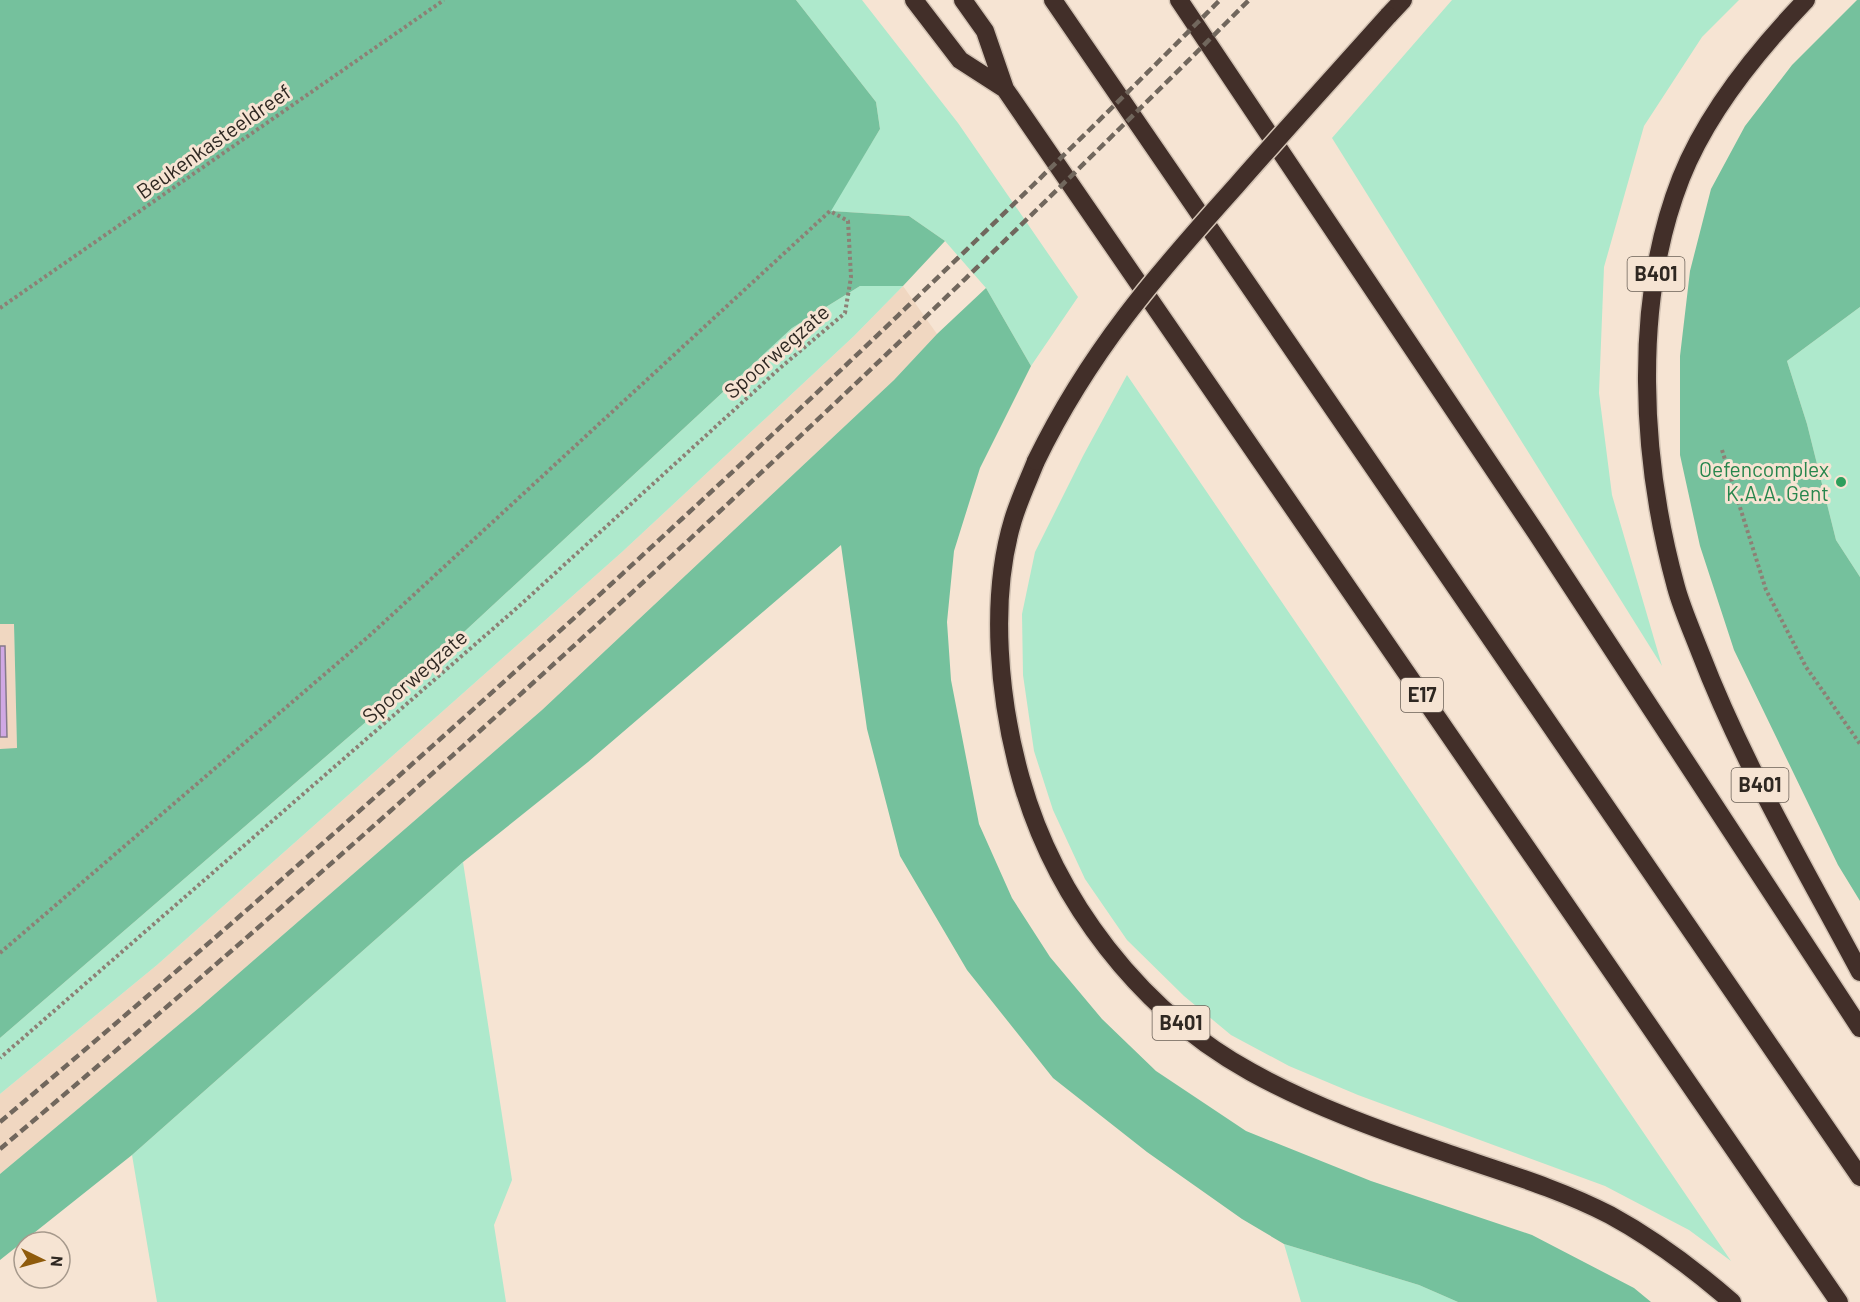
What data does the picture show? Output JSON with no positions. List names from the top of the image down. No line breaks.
{"streets":{"highway":["B401","E17"],"path":["Beukenkasteeldreef","Spoorwegzate"]},"places":["Oefencomplex K.A.A. Gent"],"north":"right"}
